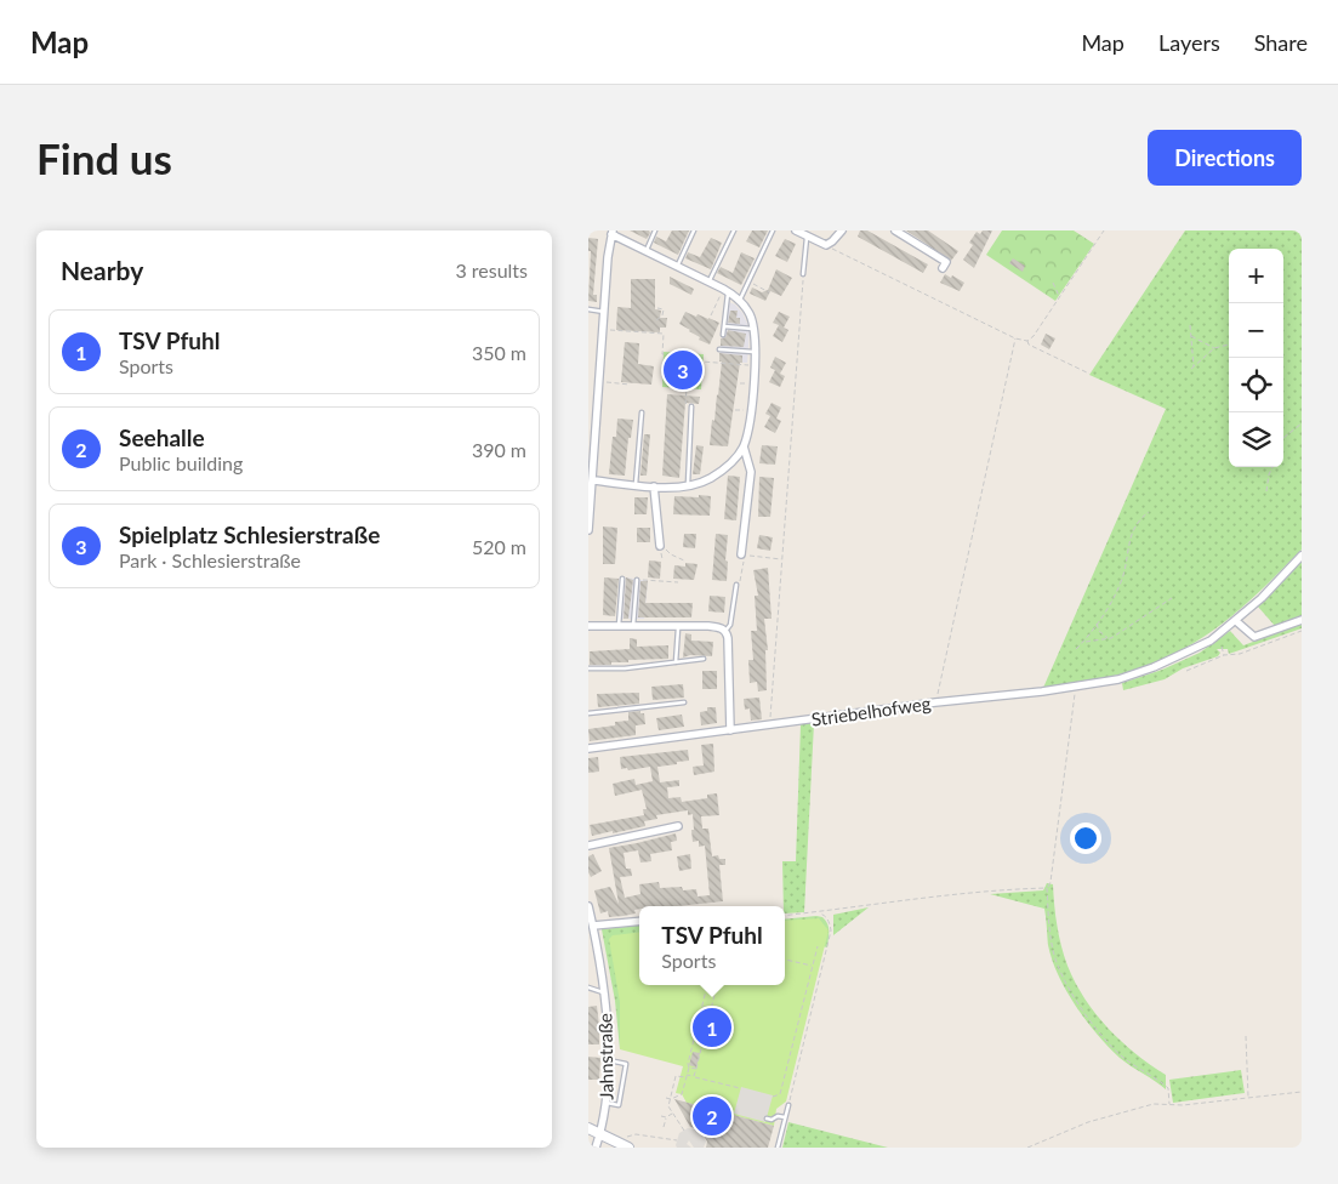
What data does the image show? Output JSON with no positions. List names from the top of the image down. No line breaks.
{"streets":{"street":["Striebelhofweg","Jahnstraße"]},"page":{"header":"Map","nav":["Map","Layers","Share"],"buttons":"Directions","title":"Find us","heading":["Nearby","3 results"],"map_buttons":["+","−"],"list":[{"mark":"1","name":"TSV Pfuhl","note":"Sports","value":"350 m"},{"mark":"2","name":"Seehalle","note":"Public building","value":"390 m"},{"mark":"3","name":"Spielplatz Schlesierstraße","note":"Park · Schlesierstraße","value":"520 m"}],"pins":["3","1","2"],"popup":["TSV Pfuhl","Sports"]}}
